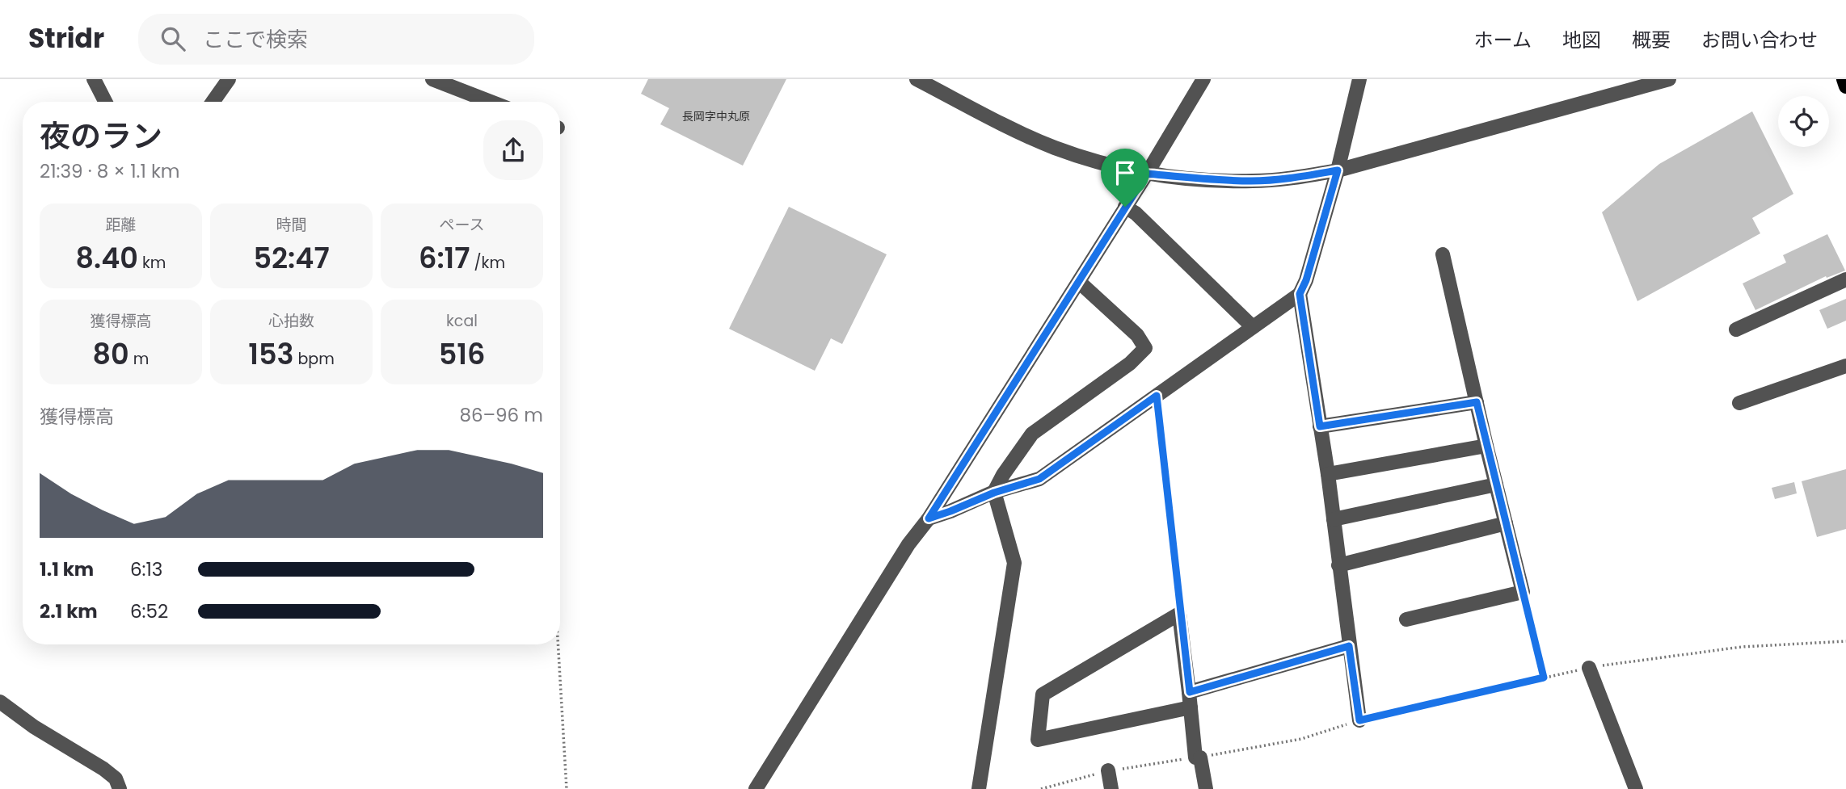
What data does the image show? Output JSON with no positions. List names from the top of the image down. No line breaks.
{"house_numbers":["長岡字中丸原"],"page":{"header":"Stridr","search":"ここで検索","nav":["ホーム","地図","概要","お問い合わせ"],"heading":["夜のラン","21:39 · 8 × 1.1 km"],"stats":[["距離","8.40 km"],["時間","52:47"],["ペース","6:17 /km"],["獲得標高","80 m"],["心拍数","153 bpm"],["kcal","516"]],"chart":["獲得標高","86–96 m"],"list":[{"name":"1.1 km","note":"6:13"},{"name":"2.1 km","note":"6:52"}]}}
